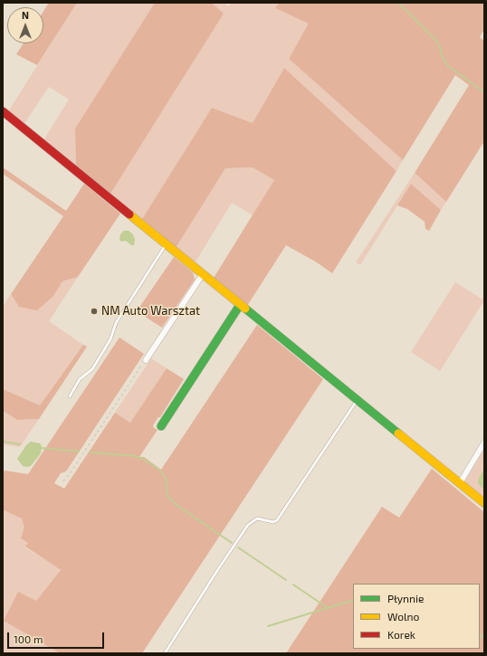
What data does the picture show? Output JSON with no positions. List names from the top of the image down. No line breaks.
{"places":["NM Auto Warsztat"],"legend":["Płynnie","Wolno","Korek"],"scale_bar":"100 m","north":"top"}
